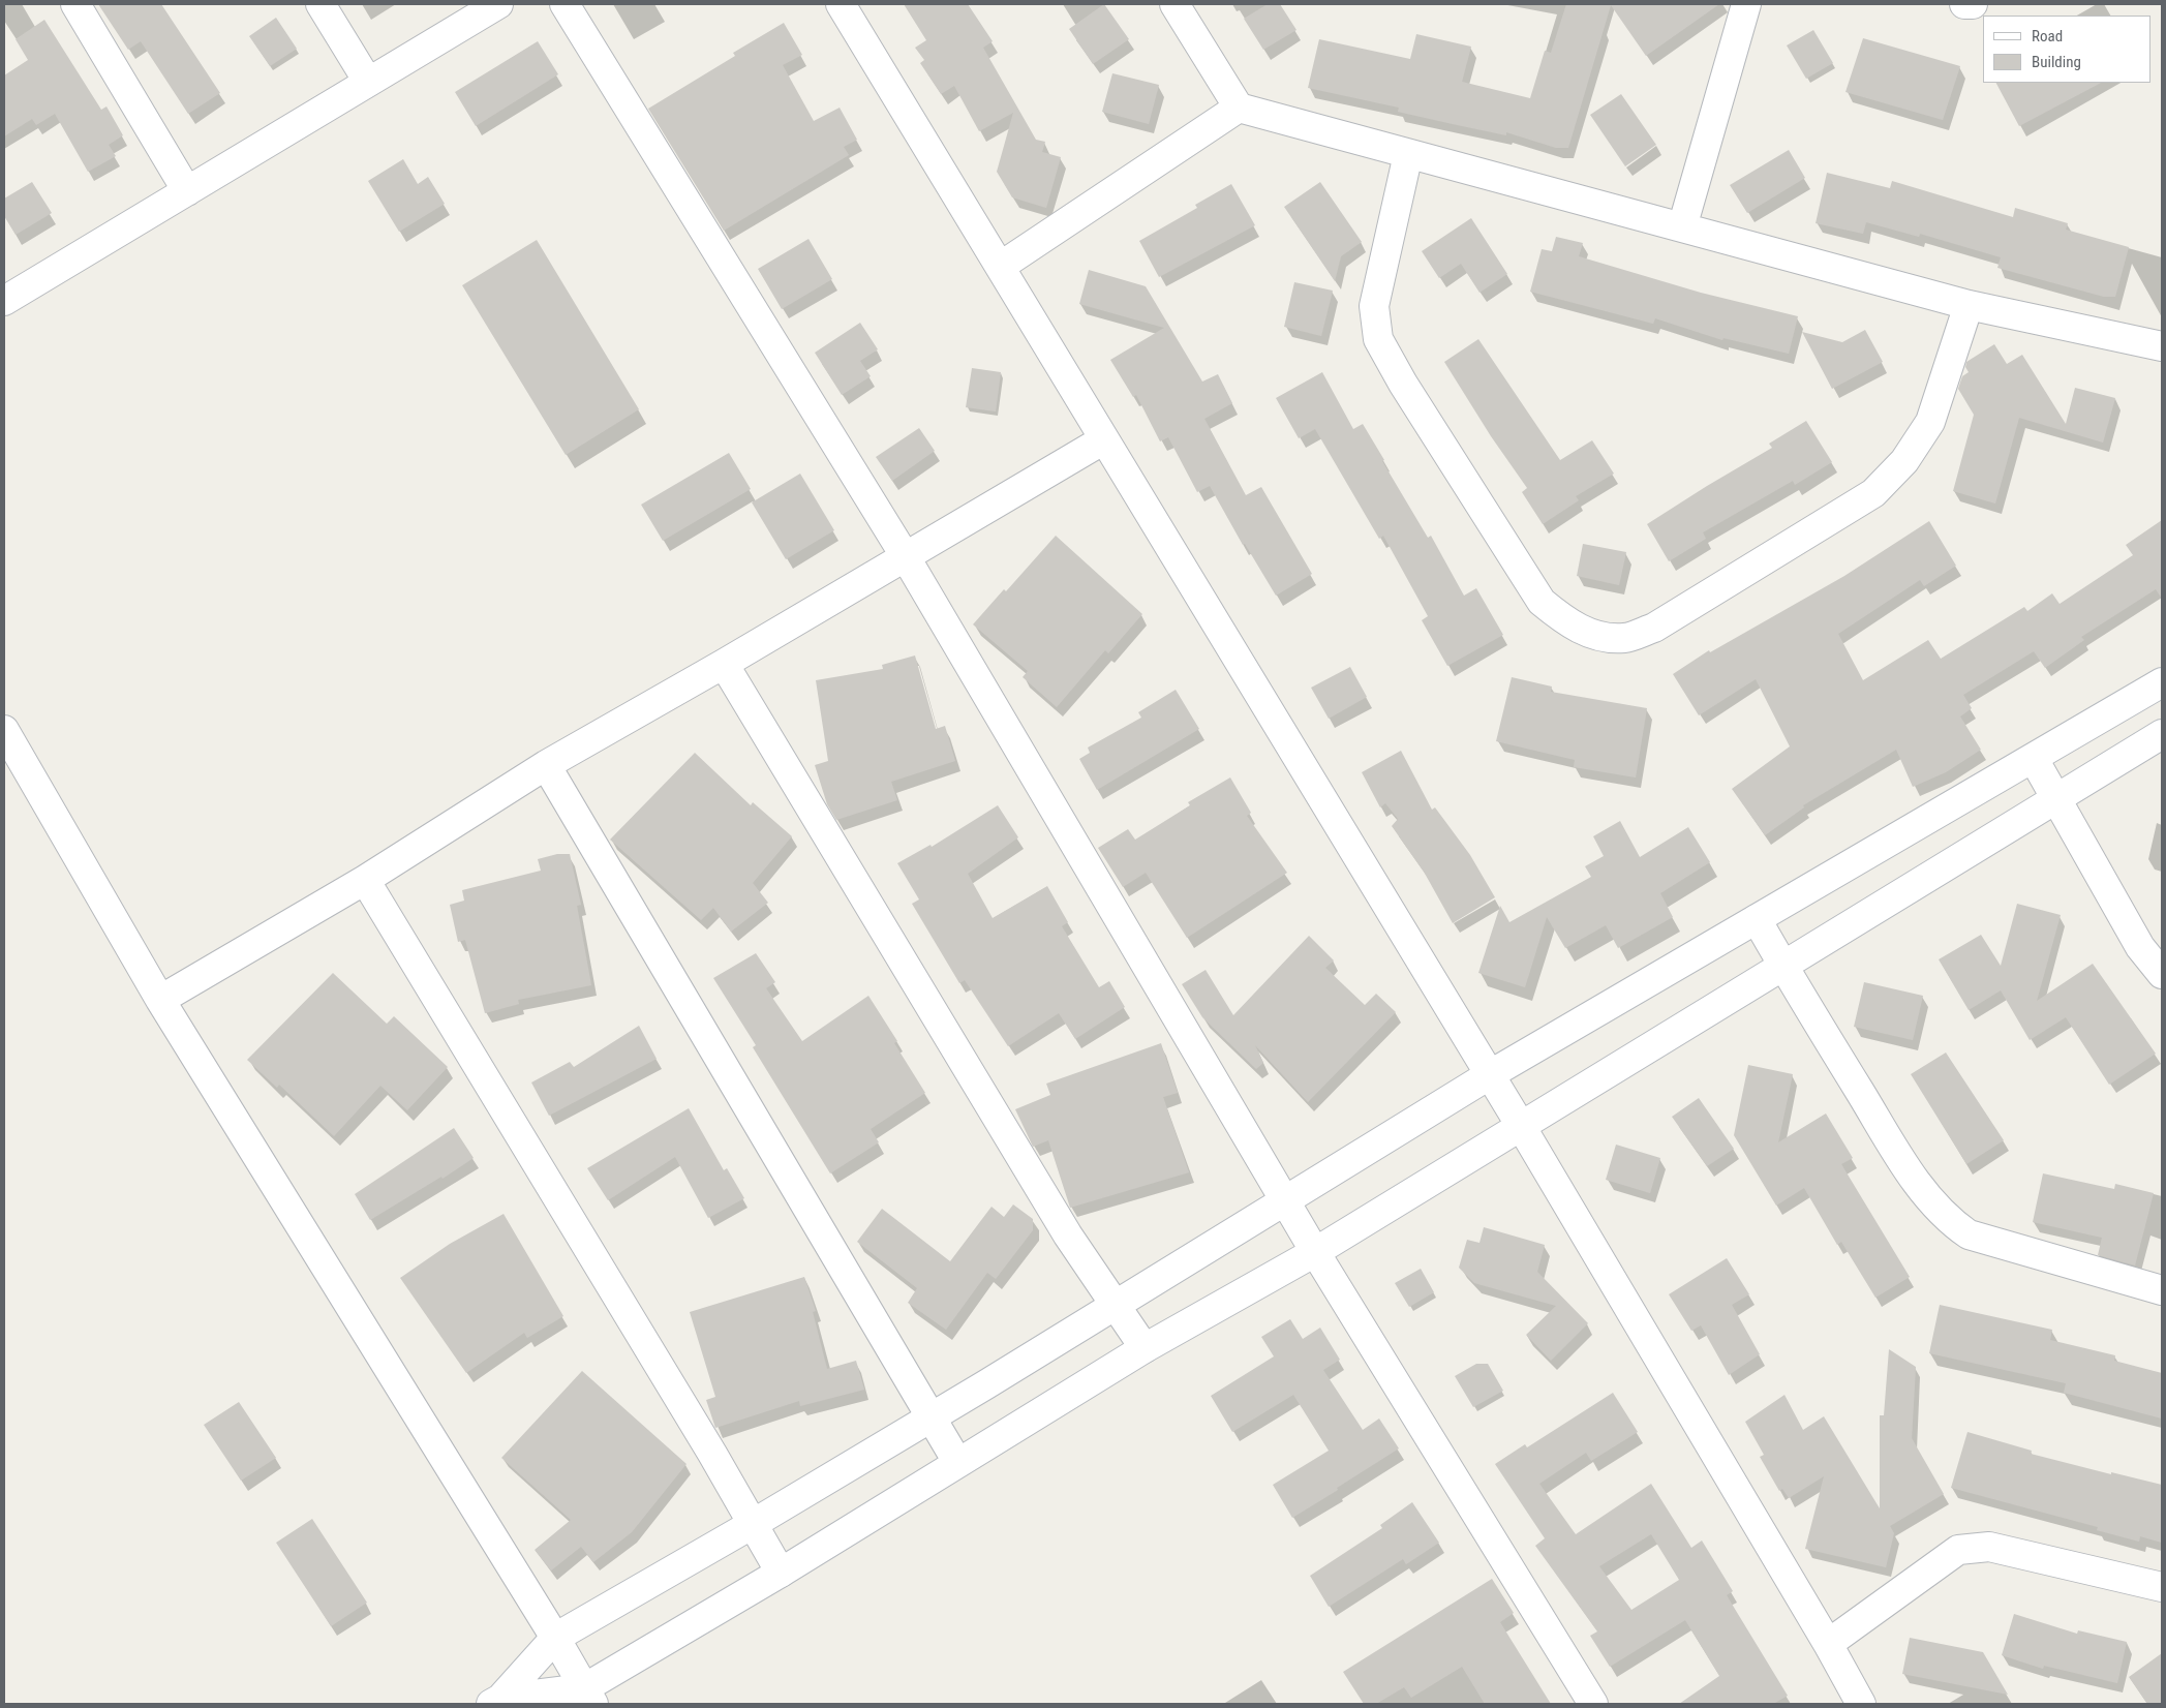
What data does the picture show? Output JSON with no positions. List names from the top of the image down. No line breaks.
{"legend":["Road","Building"]}
